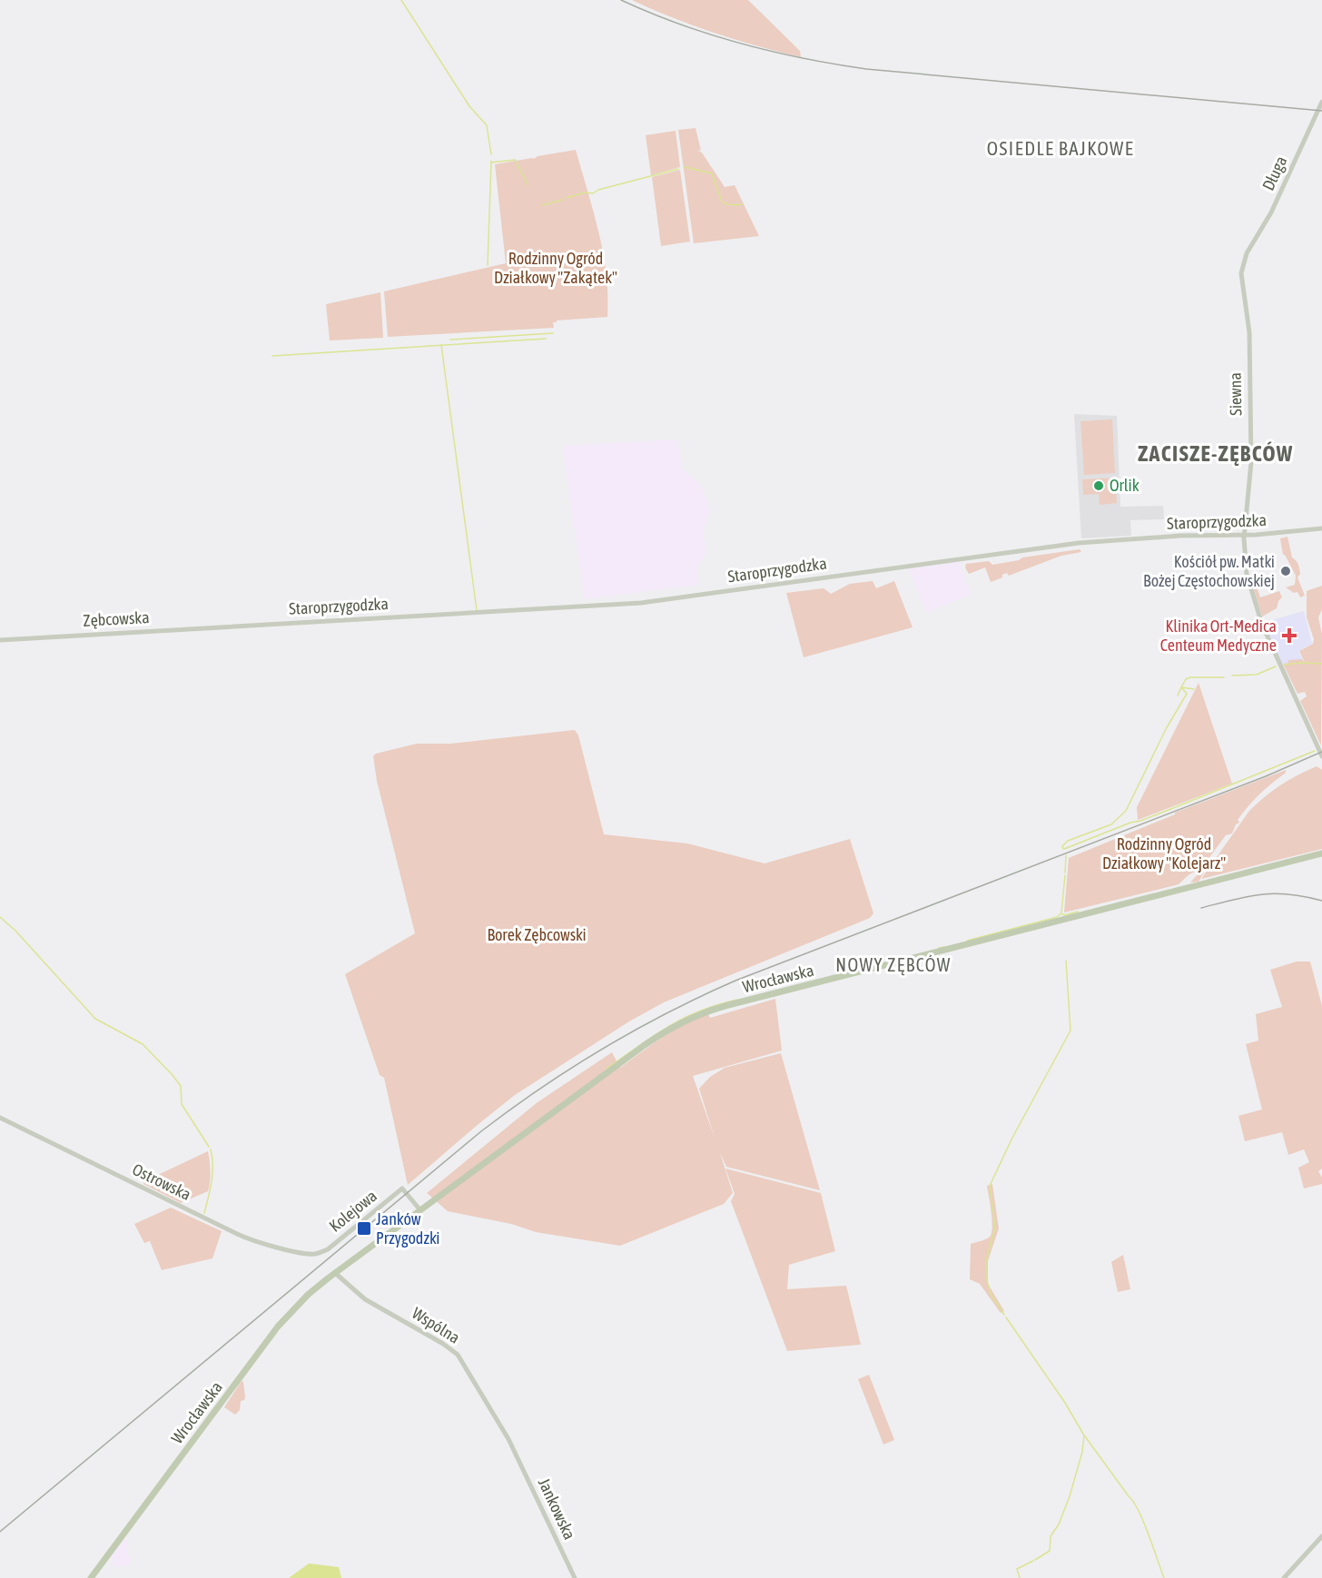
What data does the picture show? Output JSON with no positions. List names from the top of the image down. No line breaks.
{"streets":{"main road":["Wrocławska"],"street":["Długa","Siewna","Staroprzygodzka","Zębcowska","Ostrowska","Kolejowa","Wspólna","Jankowska"]},"crossings":[["Długa","Siewna"],["Siewna","Staroprzygodzka"],["Staroprzygodzka","Zębcowska"],["Wrocławska","Kolejowa"],["Wrocławska","Wspólna"],["Ostrowska","Kolejowa"],["Wspólna","Jankowska"]],"districts":["OSIEDLE BAJKOWE","ZACISZE-ZĘBCÓW","NOWY ZĘBCÓW"],"parks":["Rodzinny Ogród Działkowy \"Zakątek\"","Rodzinny Ogród Działkowy \"Kolejarz\"","Borek Zębcowski"],"places":{"other":["Orlik","Kościół pw. Matki Bożej Częstochowskiej"],"health":["Klinika Ort-Medica Centeum Medyczne"],"transit":["Janków Przygodzki"]}}
